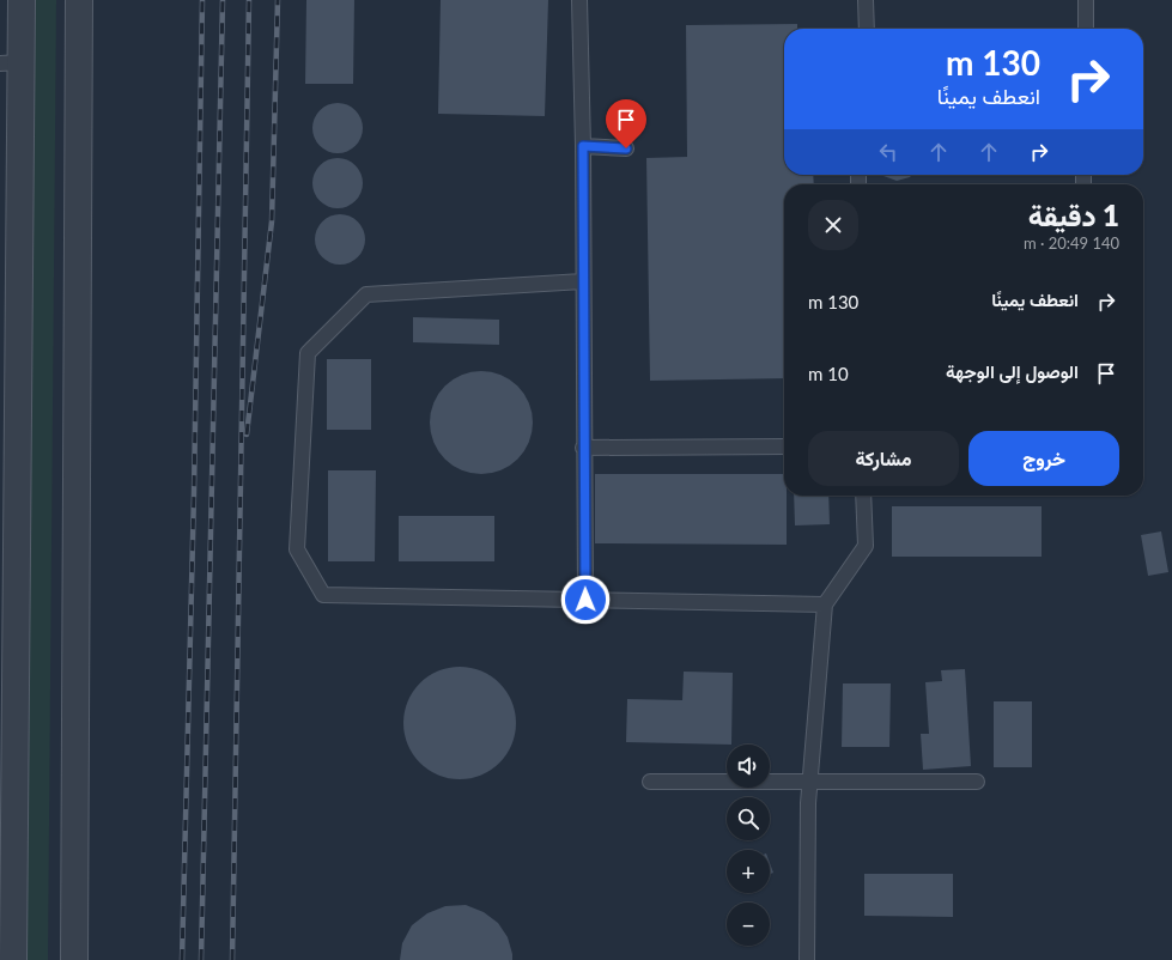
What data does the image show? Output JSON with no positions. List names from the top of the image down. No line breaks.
{"page":{"turn":["130 m","انعطف يمينًا"],"heading":["1 دقيقة","140 m · 20:49"],"list":[{"name":"انعطف يمينًا","value":"130 m"},{"name":"الوصول إلى الوجهة","value":"10 m"}],"buttons":["خروج","مشاركة"],"map_buttons":["+","−"]}}
